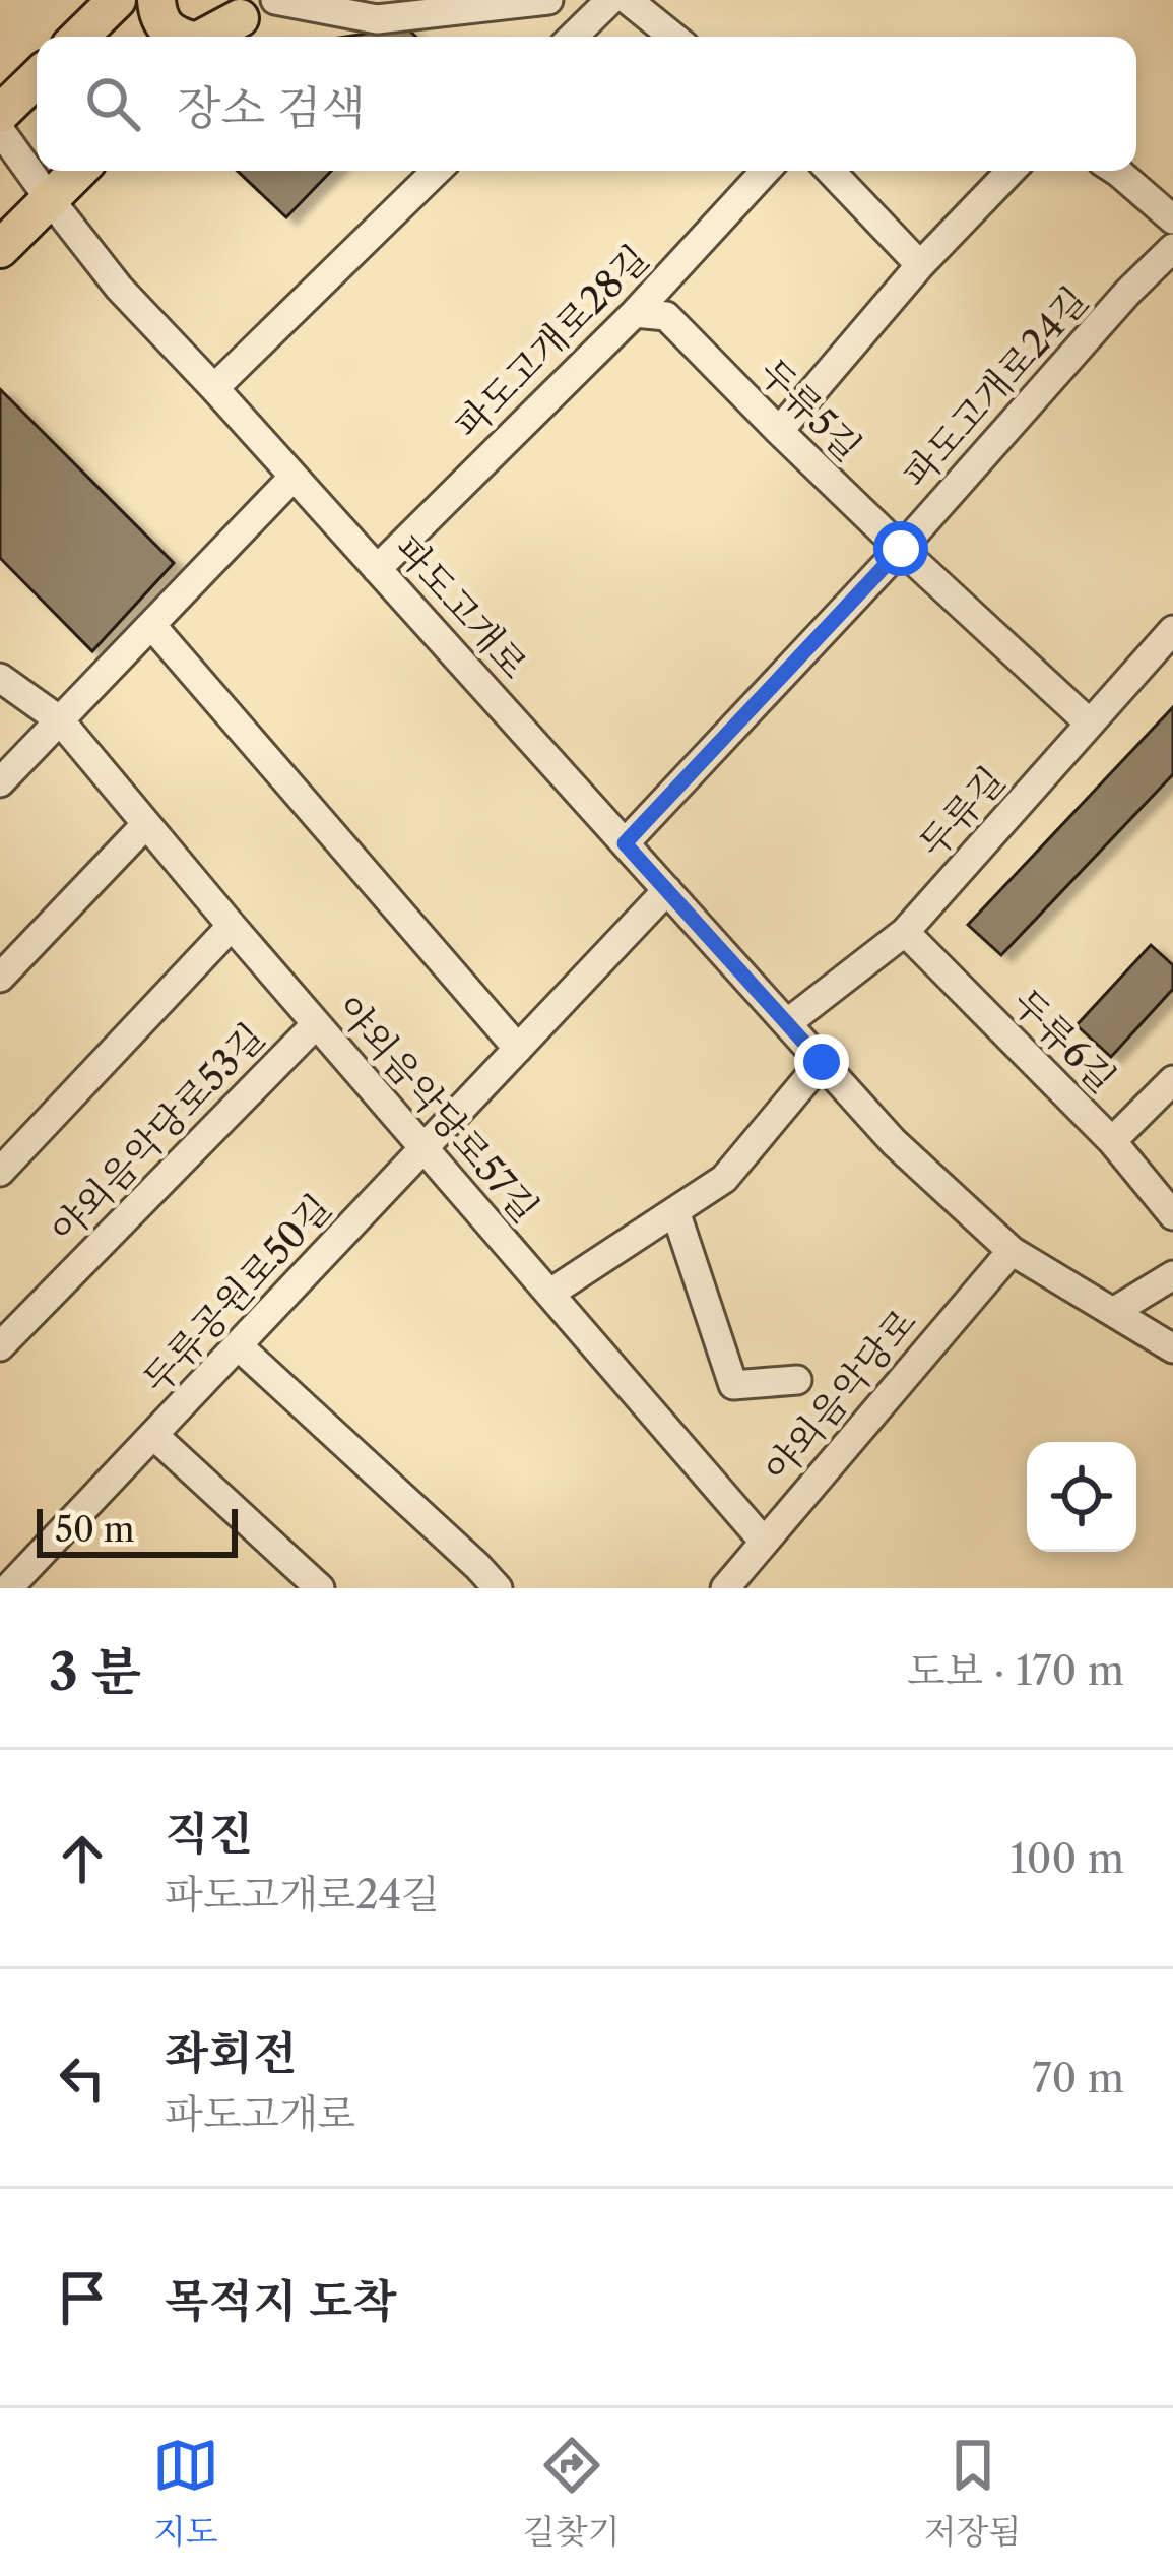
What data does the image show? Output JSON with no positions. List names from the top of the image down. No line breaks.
{"streets":{"street":["파도고개로28길","파도고개로24길","두류5길","파도고개로","두류길","두류6길","야외음악당로57길","야외음악당로53길","두류공원로50길","야외음악당로"]},"crossings":[["파도고개로28길","두류5길"],["파도고개로28길","파도고개로"],["파도고개로24길","두류5길"],["파도고개로24길","파도고개로"],["두류5길","두류길"],["파도고개로","두류길"],["파도고개로","두류공원로50길"],["파도고개로","야외음악당로"],["두류길","두류6길"],["야외음악당로57길","야외음악당로53길"],["야외음악당로57길","두류공원로50길"],["야외음악당로57길","야외음악당로"]],"scale_bar":"50 m","page":{"search":"장소 검색","scale":"50 m","heading":["3 분","도보 · 170 m"],"list":[["직진","파도고개로24길","100 m"],["좌회전","파도고개로","70 m"],"목적지 도착"],"nav":["지도","길찾기","저장됨"]}}
